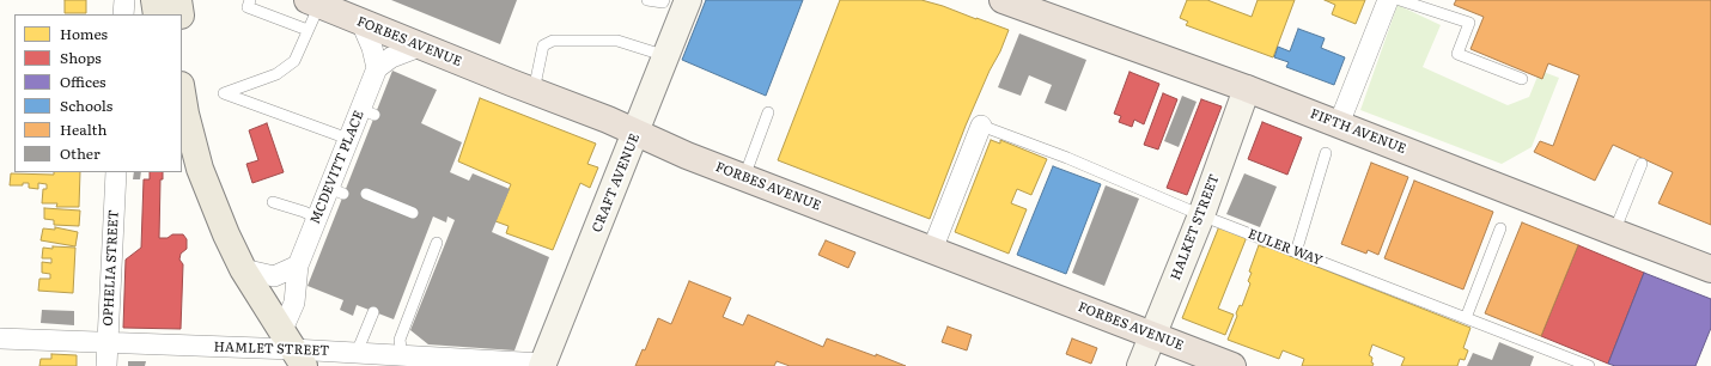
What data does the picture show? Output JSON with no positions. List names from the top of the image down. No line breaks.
{"streets":{"highway":["FORBES AVENUE","FIFTH AVENUE"],"street":["MCDEVITT PLACE","CRAFT AVENUE","HALKET STREET","OPHELIA STREET","HAMLET STREET"],"lane":["EULER WAY"]},"crossings":[["FORBES AVENUE","CRAFT AVENUE"],["FORBES AVENUE","HALKET STREET"],["FIFTH AVENUE","HALKET STREET"],["MCDEVITT PLACE","HAMLET STREET"],["CRAFT AVENUE","HAMLET STREET"],["HALKET STREET","EULER WAY"],["OPHELIA STREET","HAMLET STREET"]],"legend":["Homes","Shops","Offices","Schools","Health","Other"]}
